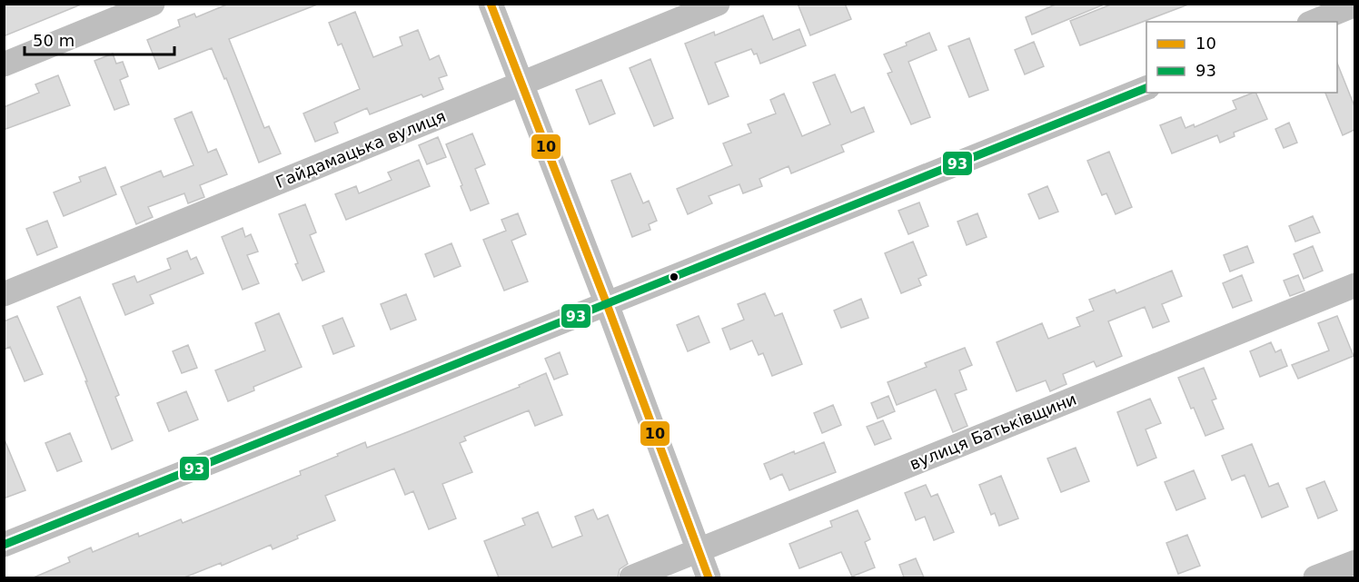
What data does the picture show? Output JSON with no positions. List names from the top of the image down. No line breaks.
{"streets":{"street":["Гайдамацька вулиця","вулиця Батьківщини"]},"lines":["transit line 10","transit line 93"],"legend":["10","93"],"scale_bar":"50 m"}
